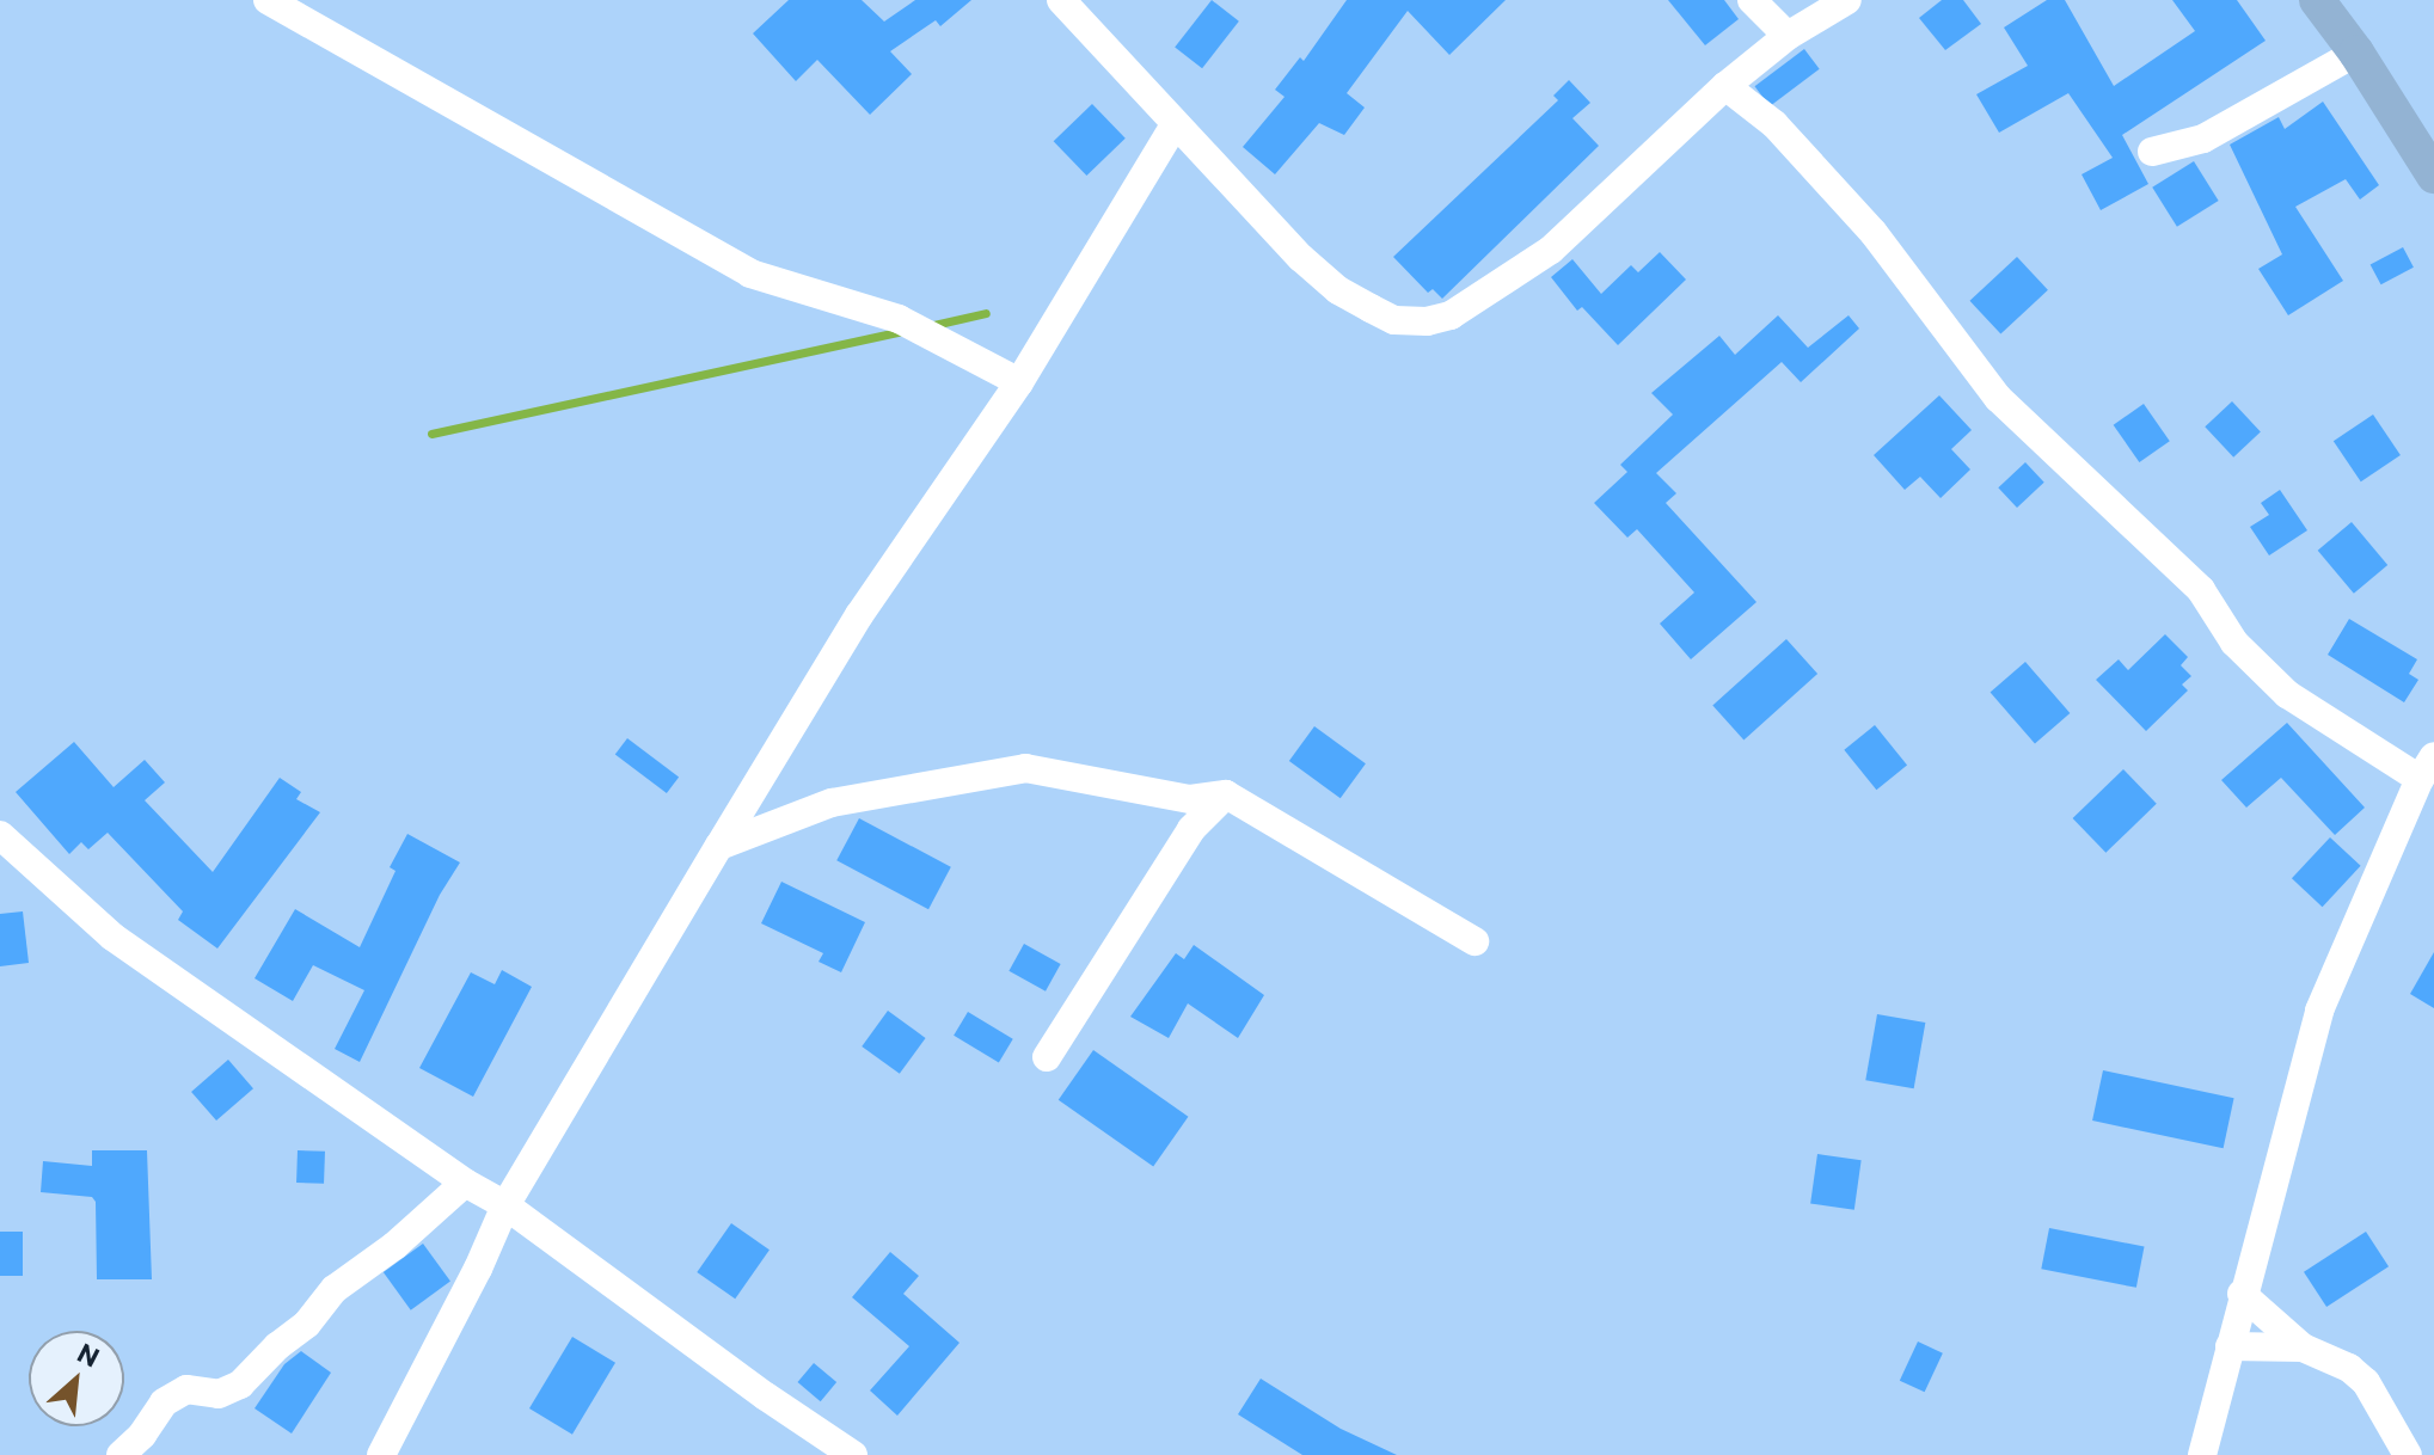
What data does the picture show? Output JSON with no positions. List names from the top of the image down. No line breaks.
{"north":"top right"}
